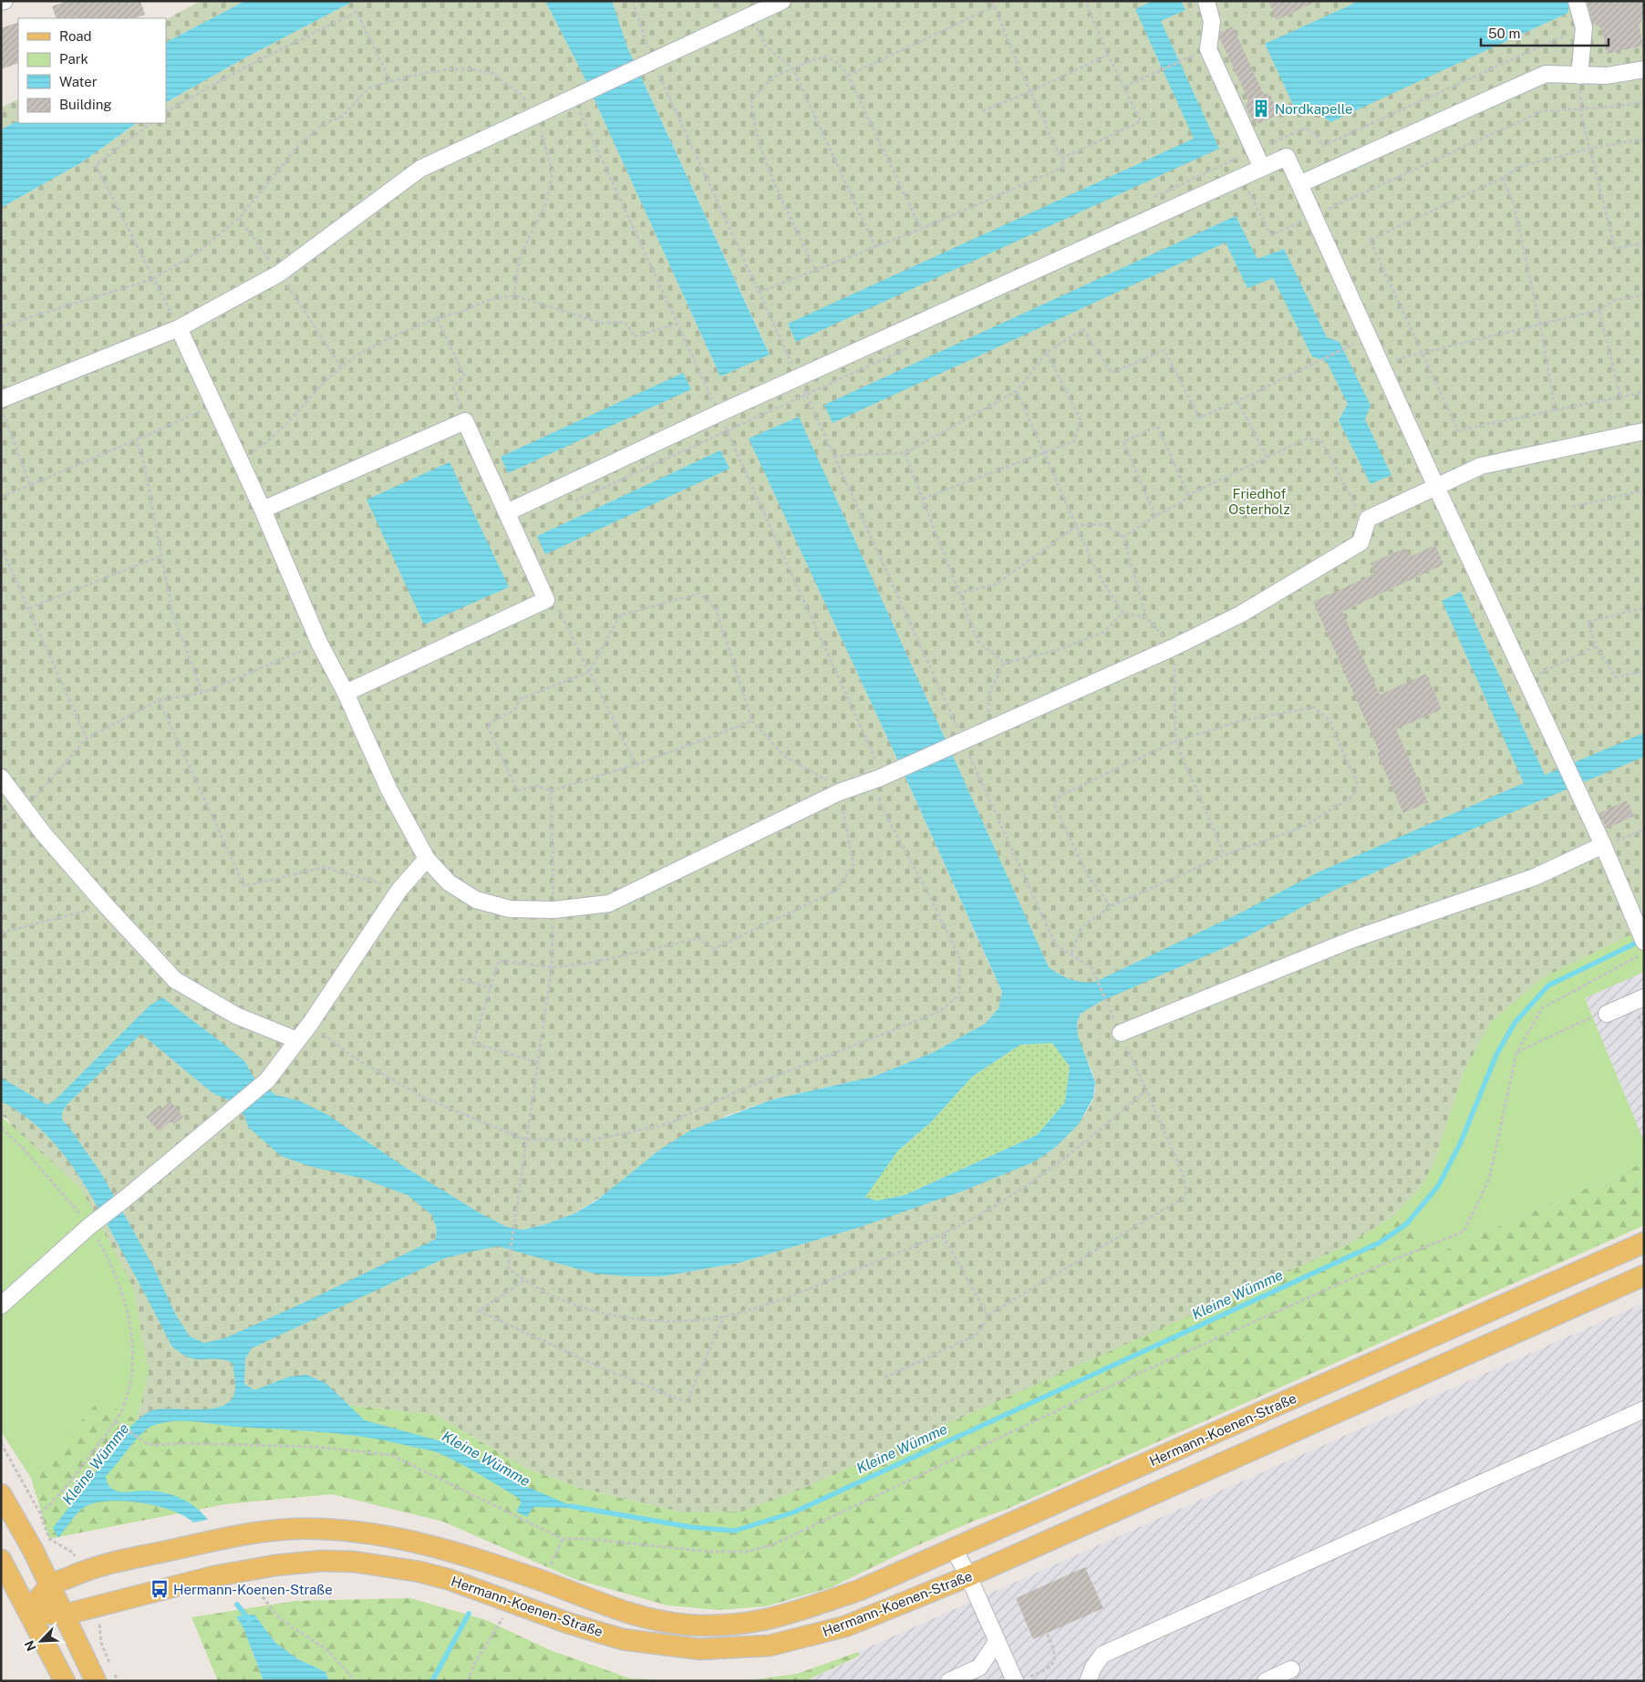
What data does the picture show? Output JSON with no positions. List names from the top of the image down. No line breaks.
{"streets":{"main road":["Hermann-Koenen-Straße"]},"water":["Kleine Wümme"],"parks":["Friedhof Osterholz"],"places":{"building":["Nordkapelle"],"bus stop":["Hermann-Koenen-Straße"]},"legend":["Road","Park","Water","Building"],"scale_bar":"50 m","north":"bottom left"}
